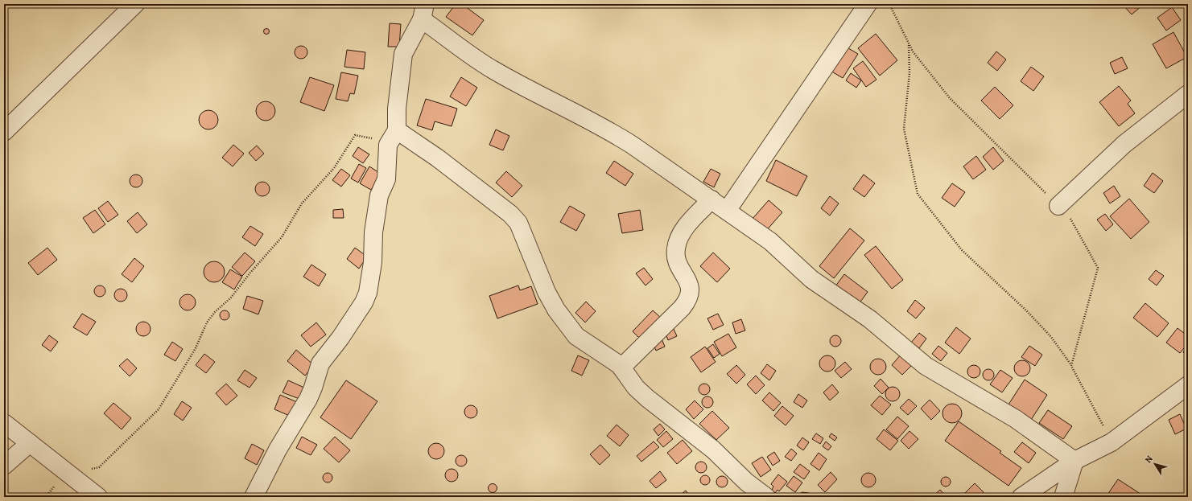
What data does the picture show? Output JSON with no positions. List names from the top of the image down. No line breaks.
{"north":"top left"}
